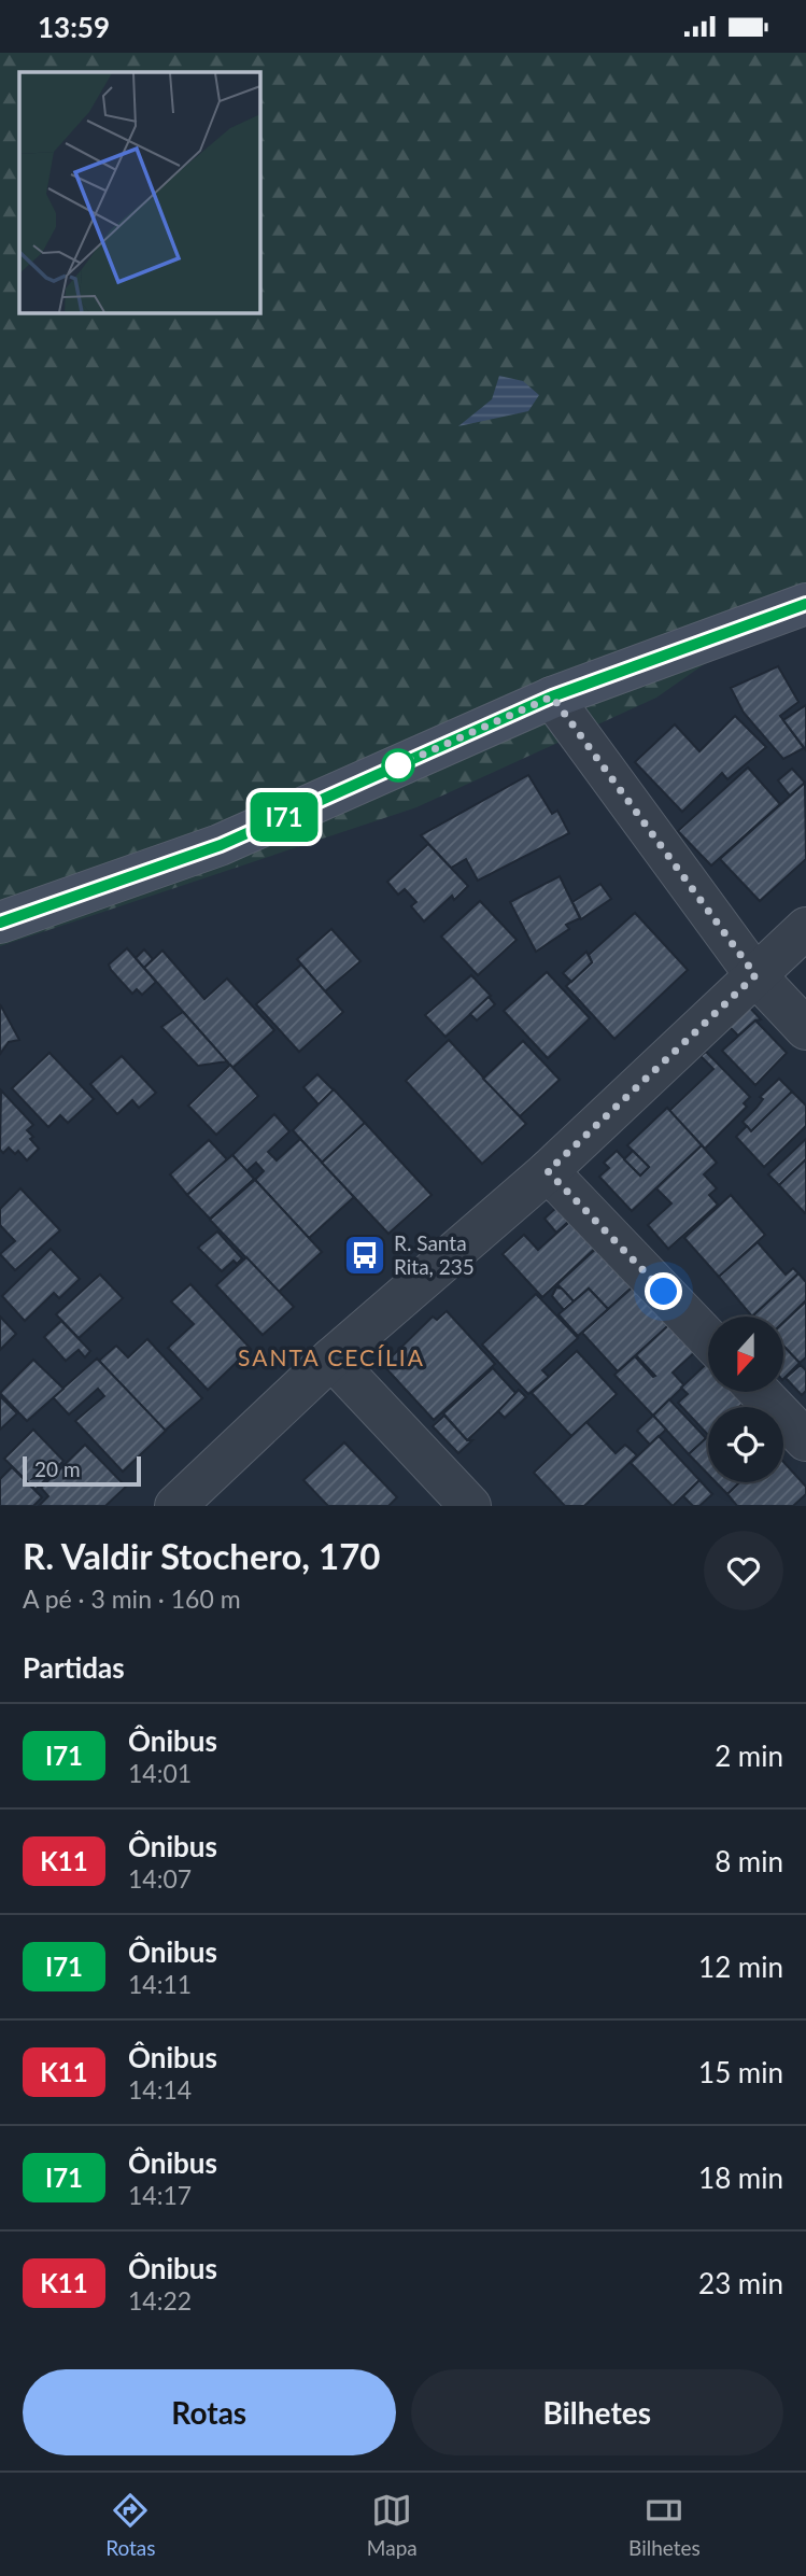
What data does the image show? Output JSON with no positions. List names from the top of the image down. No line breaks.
{"districts":["SANTA CECÍLIA"],"places":{"bus stop":["R. Santa Rita, 235"]},"lines":["bus line I71"],"scale_bar":"20 m","north":"bottom","page":{"status":"13:59","on_map":"I71","scale":"20 m","heading":[["R. Valdir Stochero, 170","A pé · 3 min · 160 m"],"Partidas"],"list":[{"mark":"I71","name":"Ônibus","note":"14:01","value":"2 min"},{"mark":"K11","name":"Ônibus","note":"14:07","value":"8 min"},{"mark":"I71","name":"Ônibus","note":"14:11","value":"12 min"},{"mark":"K11","name":"Ônibus","note":"14:14","value":"15 min"},{"mark":"I71","name":"Ônibus","note":"14:17","value":"18 min"},{"mark":"K11","name":"Ônibus","note":"14:22","value":"23 min"}],"buttons":["Rotas","Bilhetes"],"tabs":["Rotas","Mapa","Bilhetes"]}}
